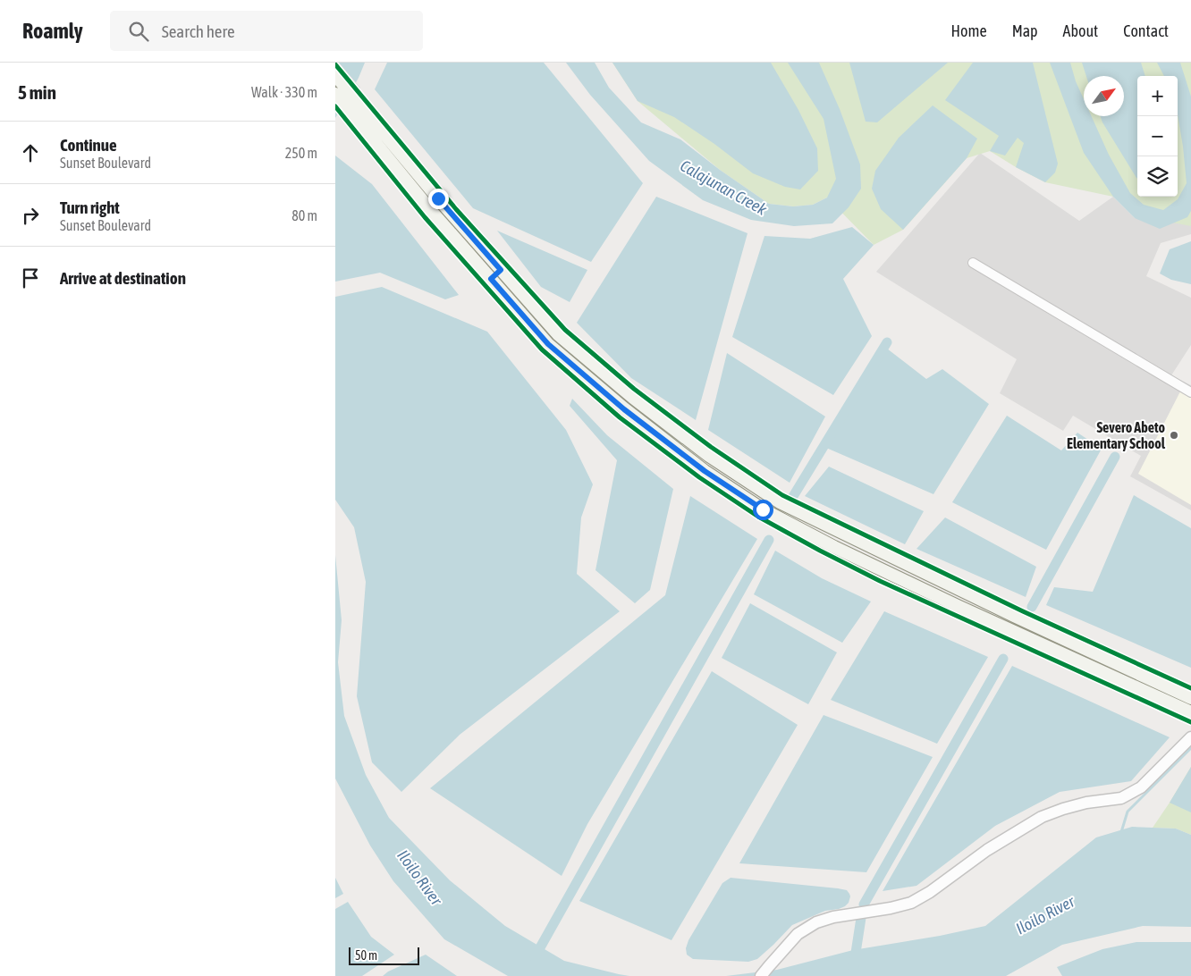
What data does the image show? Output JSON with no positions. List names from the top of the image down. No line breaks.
{"water":["Calajunan Creek","Iloilo River"],"places":["Severo Abeto Elementary School"],"scale_bar":"50 m","north":"top right","page":{"header":"Roamly","search":"Search here","nav":["Home","Map","About","Contact"],"heading":["5 min","Walk · 330 m"],"map_buttons":["+","−"],"list":[["Continue","Sunset Boulevard","250 m"],["Turn right","Sunset Boulevard","80 m"],"Arrive at destination"],"scale":"50 m"}}
